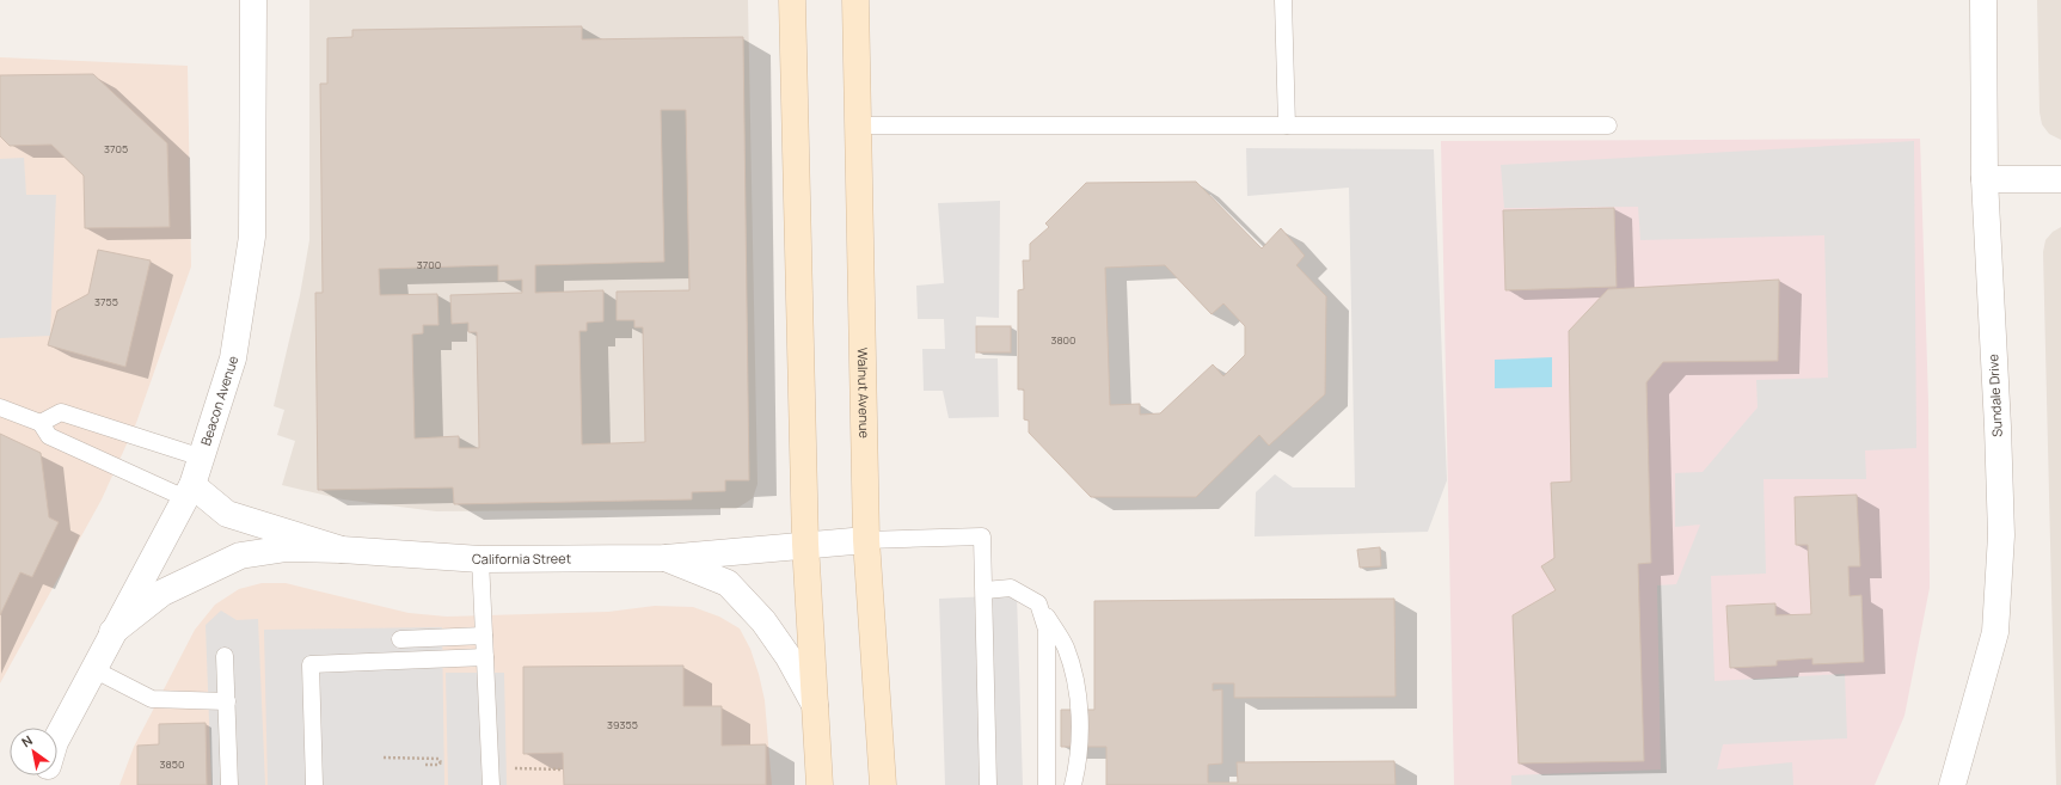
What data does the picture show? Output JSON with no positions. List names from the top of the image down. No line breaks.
{"streets":{"main road":["Walnut Avenue"],"street":["Sundale Drive","Beacon Avenue","California Street"]},"crossings":[["Walnut Avenue","California Street"],["Beacon Avenue","California Street"]],"house_numbers":["3705","3700","3755","3800","39355","3850"],"north":"top left"}
